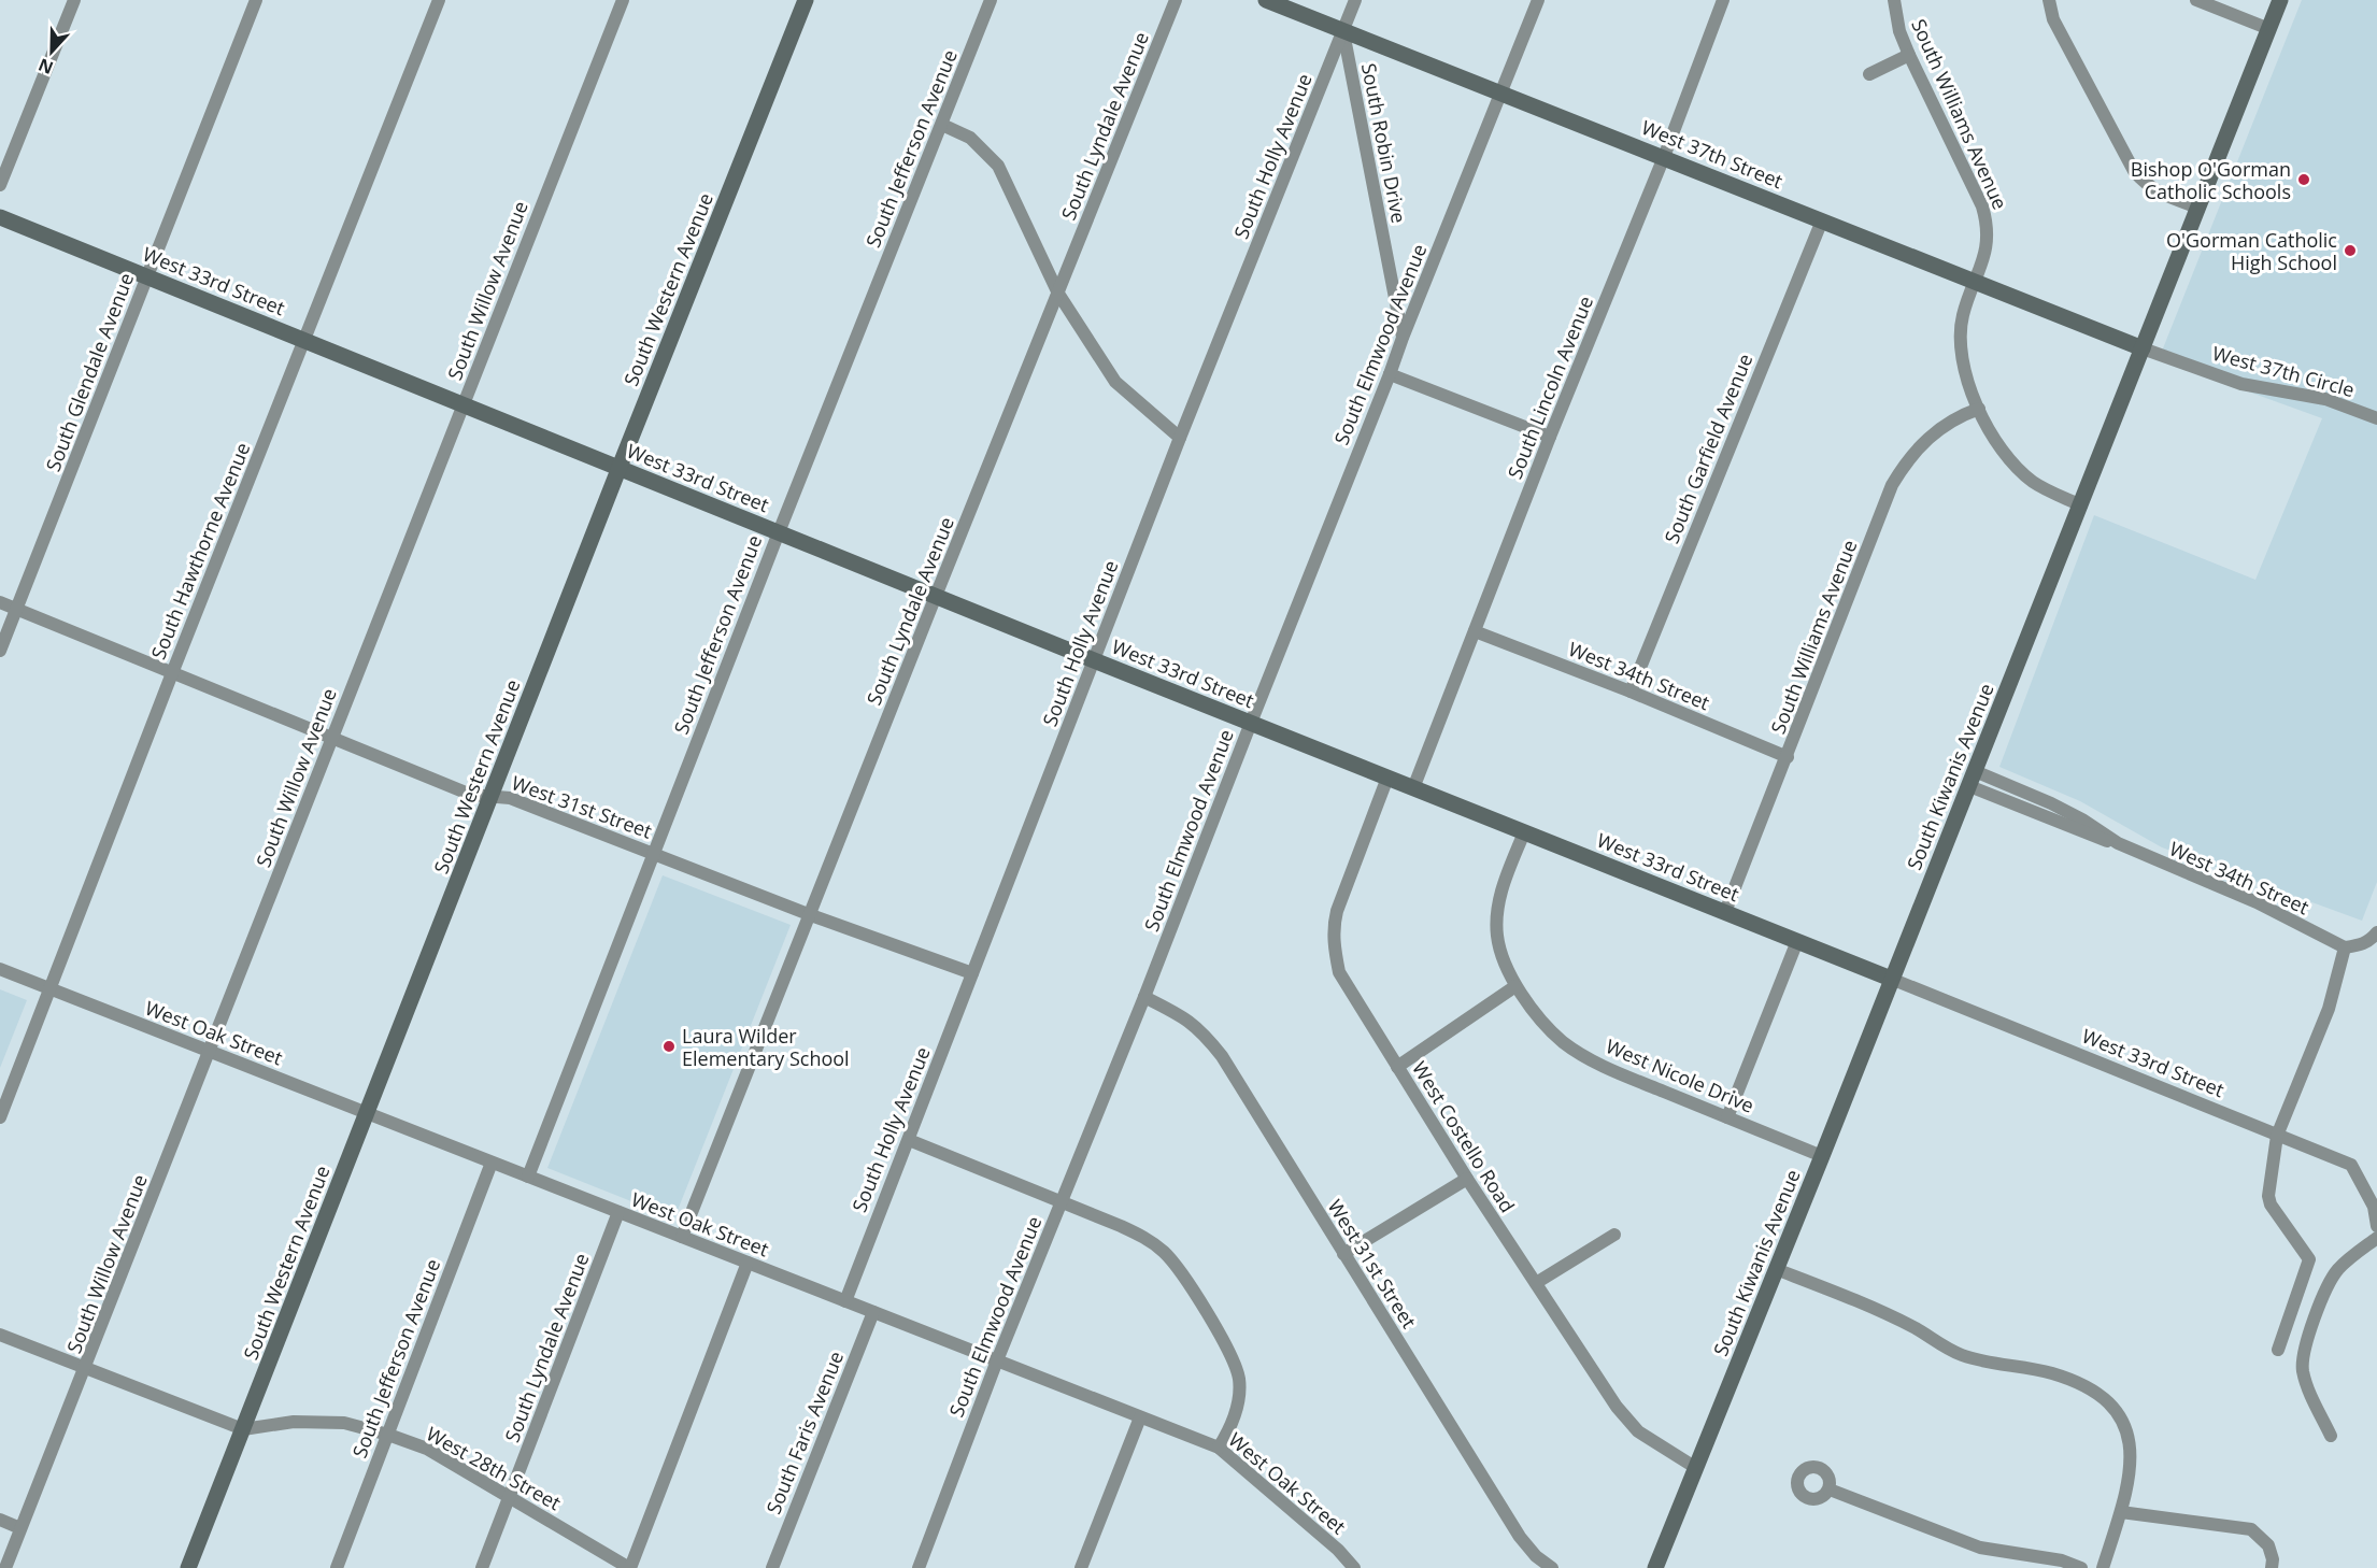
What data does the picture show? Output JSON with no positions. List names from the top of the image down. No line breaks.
{"streets":{"street":["South Williams Avenue","South Lyndale Avenue","South Robin Drive","South Jefferson Avenue","West 37th Street","South Holly Avenue","West 33rd Street","South Western Avenue","South Willow Avenue","South Elmwood Avenue","West 37th Circle","South Glendale Avenue","South Lincoln Avenue","South Garfield Avenue","South Hawthorne Avenue","West 34th Street","South Kiwanis Avenue","West 31st Street","West Oak Street","West Nicole Drive","West Costello Road","South Faris Avenue","West 28th Street"]},"crossings":[["South Williams Avenue","West 37th Street"],["South Williams Avenue","West 33rd Street"],["South Williams Avenue","West 34th Street"],["South Williams Avenue","South Kiwanis Avenue"],["South Lyndale Avenue","West 33rd Street"],["South Lyndale Avenue","West 31st Street"],["South Lyndale Avenue","West Oak Street"],["South Lyndale Avenue","West 28th Street"],["South Robin Drive","West 37th Street"],["South Robin Drive","South Holly Avenue"],["South Robin Drive","South Elmwood Avenue"],["South Jefferson Avenue","West 33rd Street"],["South Jefferson Avenue","West 31st Street"],["South Jefferson Avenue","West Oak Street"],["South Jefferson Avenue","West 28th Street"],["West 37th Street","South Holly Avenue"],["West 37th Street","South Elmwood Avenue"],["West 37th Street","West 37th Circle"],["West 37th Street","South Lincoln Avenue"],["West 37th Street","South Garfield Avenue"],["West 37th Street","South Kiwanis Avenue"],["South Holly Avenue","West 33rd Street"],["South Holly Avenue","West 31st Street"],["South Holly Avenue","West Oak Street"],["West 33rd Street","South Western Avenue"],["West 33rd Street","South Willow Avenue"],["West 33rd Street","South Elmwood Avenue"],["West 33rd Street","South Glendale Avenue"],["West 33rd Street","South Lincoln Avenue"],["West 33rd Street","South Hawthorne Avenue"],["West 33rd Street","South Kiwanis Avenue"],["West 33rd Street","West Nicole Drive"],["West 33rd Street","West Costello Road"],["South Western Avenue","West 31st Street"],["South Western Avenue","West Oak Street"],["South Western Avenue","West 28th Street"],["South Willow Avenue","West 31st Street"],["South Willow Avenue","West Oak Street"],["South Willow Avenue","West 28th Street"],["South Elmwood Avenue","West 31st Street"],["South Elmwood Avenue","West Oak Street"],["West 37th Circle","South Kiwanis Avenue"],["South Glendale Avenue","West 31st Street"],["South Lincoln Avenue","West 34th Street"],["South Garfield Avenue","West 34th Street"],["South Hawthorne Avenue","West 31st Street"],["South Hawthorne Avenue","West Oak Street"],["West 34th Street","South Kiwanis Avenue"],["South Kiwanis Avenue","West Nicole Drive"],["South Kiwanis Avenue","West Costello Road"],["West Oak Street","South Faris Avenue"]],"places":["Bishop O'Gorman Catholic Schools","O'Gorman Catholic High School","Laura Wilder Elementary School"],"north":"bottom"}
